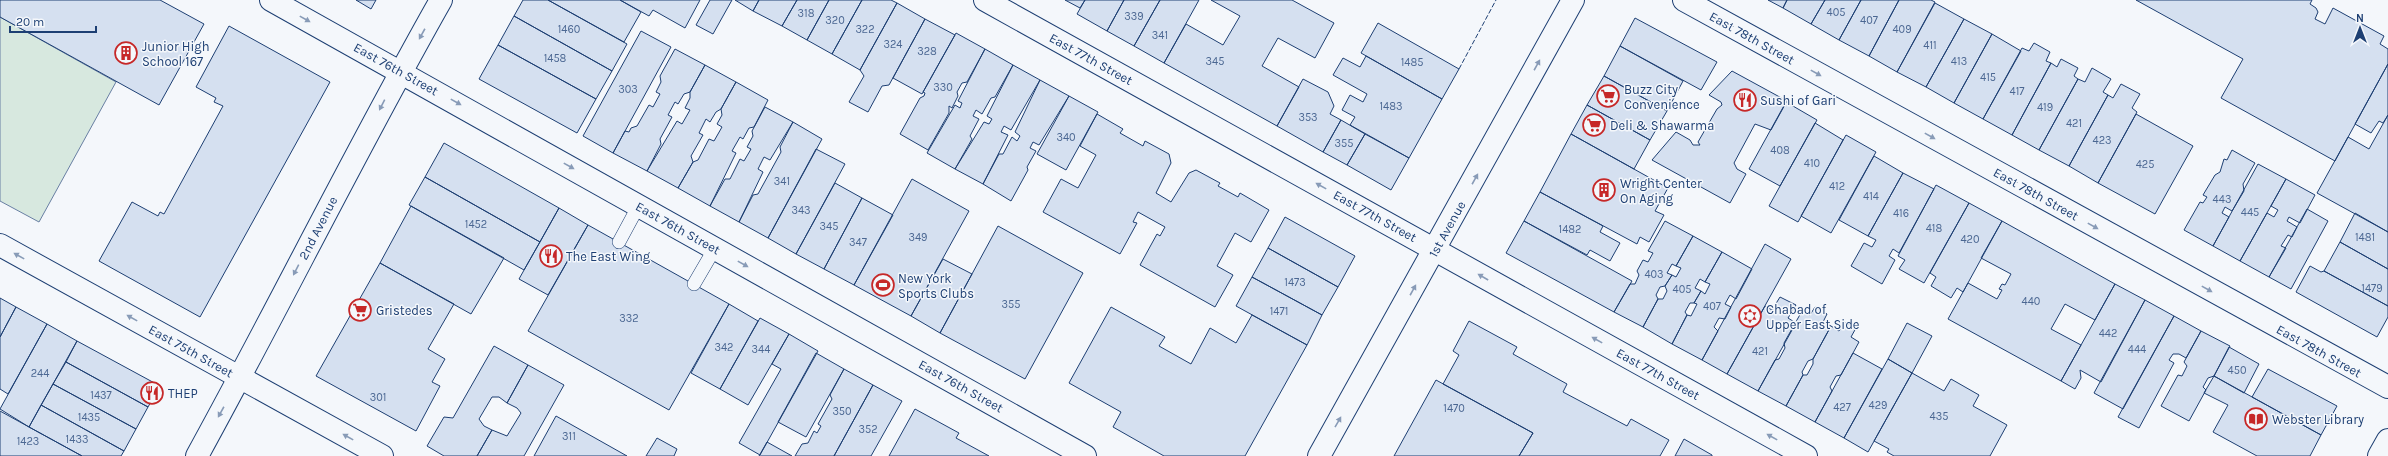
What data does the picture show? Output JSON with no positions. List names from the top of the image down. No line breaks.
{"streets":{"street":["East 78th Street","East 77th Street","East 76th Street","2nd Avenue","1st Avenue","East 75th Street"]},"crossings":[["East 77th Street","1st Avenue"],["East 76th Street","2nd Avenue"],["2nd Avenue","East 75th Street"]],"one_way":["East 78th Street","East 77th Street","East 76th Street","2nd Avenue","1st Avenue","East 75th Street"],"places":{"building":["Junior High School 167","Wright Center On Aging"],"supermarket":["Buzz City Convenience","Deli & Shawarma","Gristedes"],"restaurant":["Sushi of Gari","The East Wing","THEP"],"sports":["New York Sports Clubs"],"synagogue":["Chabad of Upper East Side"],"library":["Webster Library"]},"house_numbers":["405","318","339","320","407","1460","322","409","341","324","411","328","1458","345","413","1485","415","330","303","417","1483","419","353","421","340","423","355","408","410","425","341","412","414","443","343","445","416","1452","345","418","1482","349","1481","420","347","403","1473","1479","405","440","355","407","1471","332","442","342","344","444","421","450","244","1437","301","429","427","1470","350","435","1435","352","311","1433","1423"],"scale_bar":"20 m","north":"top"}
